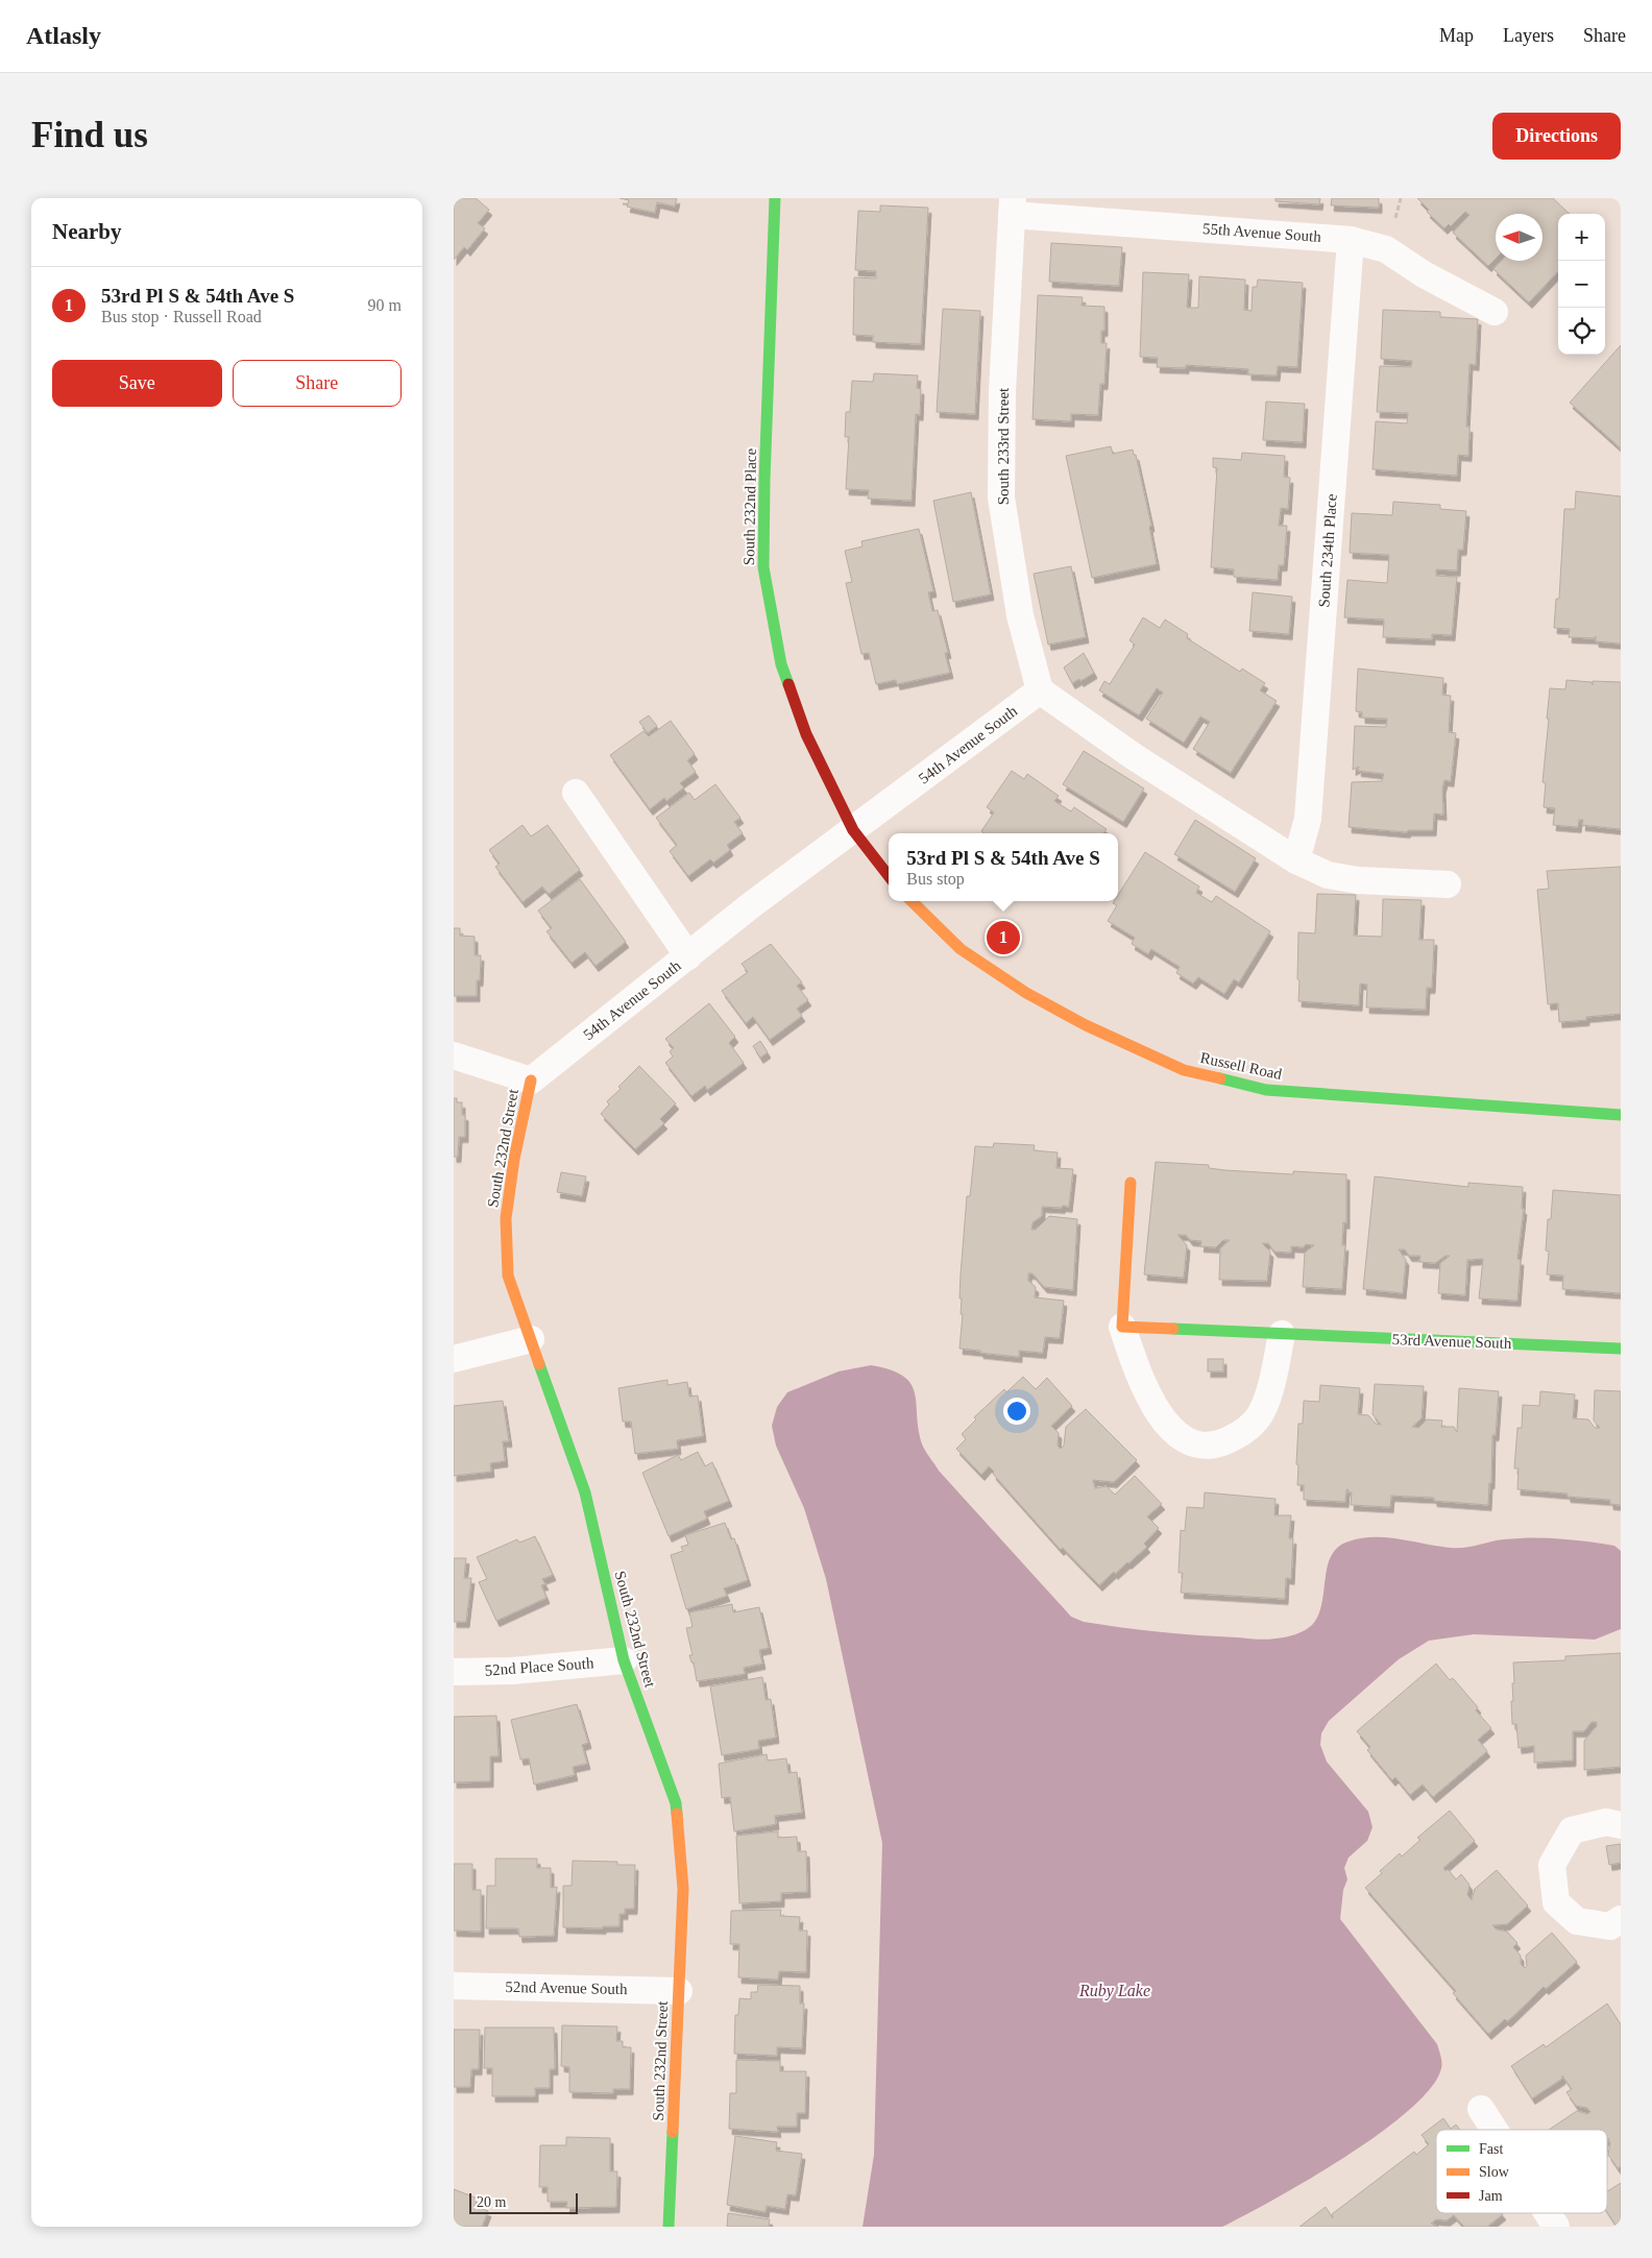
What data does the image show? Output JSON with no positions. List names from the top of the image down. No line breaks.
{"streets":{"street":["55th Avenue South","South 233rd Street","South 232nd Place","South 234th Place","54th Avenue South","Russell Road","South 232nd Street","53rd Avenue South","52nd Place South","52nd Avenue South"]},"crossings":[["55th Avenue South","South 233rd Street"],["55th Avenue South","South 234th Place"],["South 233rd Street","54th Avenue South"],["South 232nd Place","54th Avenue South"],["54th Avenue South","South 232nd Street"],["South 232nd Street","52nd Place South"],["South 232nd Street","52nd Avenue South"]],"water":["Ruby Lake"],"legend":["Fast","Slow","Jam"],"scale_bar":"20 m","north":"left","page":{"header":"Atlasly","nav":["Map","Layers","Share"],"buttons":["Directions",["Save","Share"]],"title":"Find us","heading":"Nearby","map_buttons":["+","−"],"list":[{"mark":"1","name":"53rd Pl S & 54th Ave S","note":"Bus stop · Russell Road","value":"90 m"}],"popup":["53rd Pl S & 54th Ave S","Bus stop"],"pins":"1","scale":"20 m"}}
